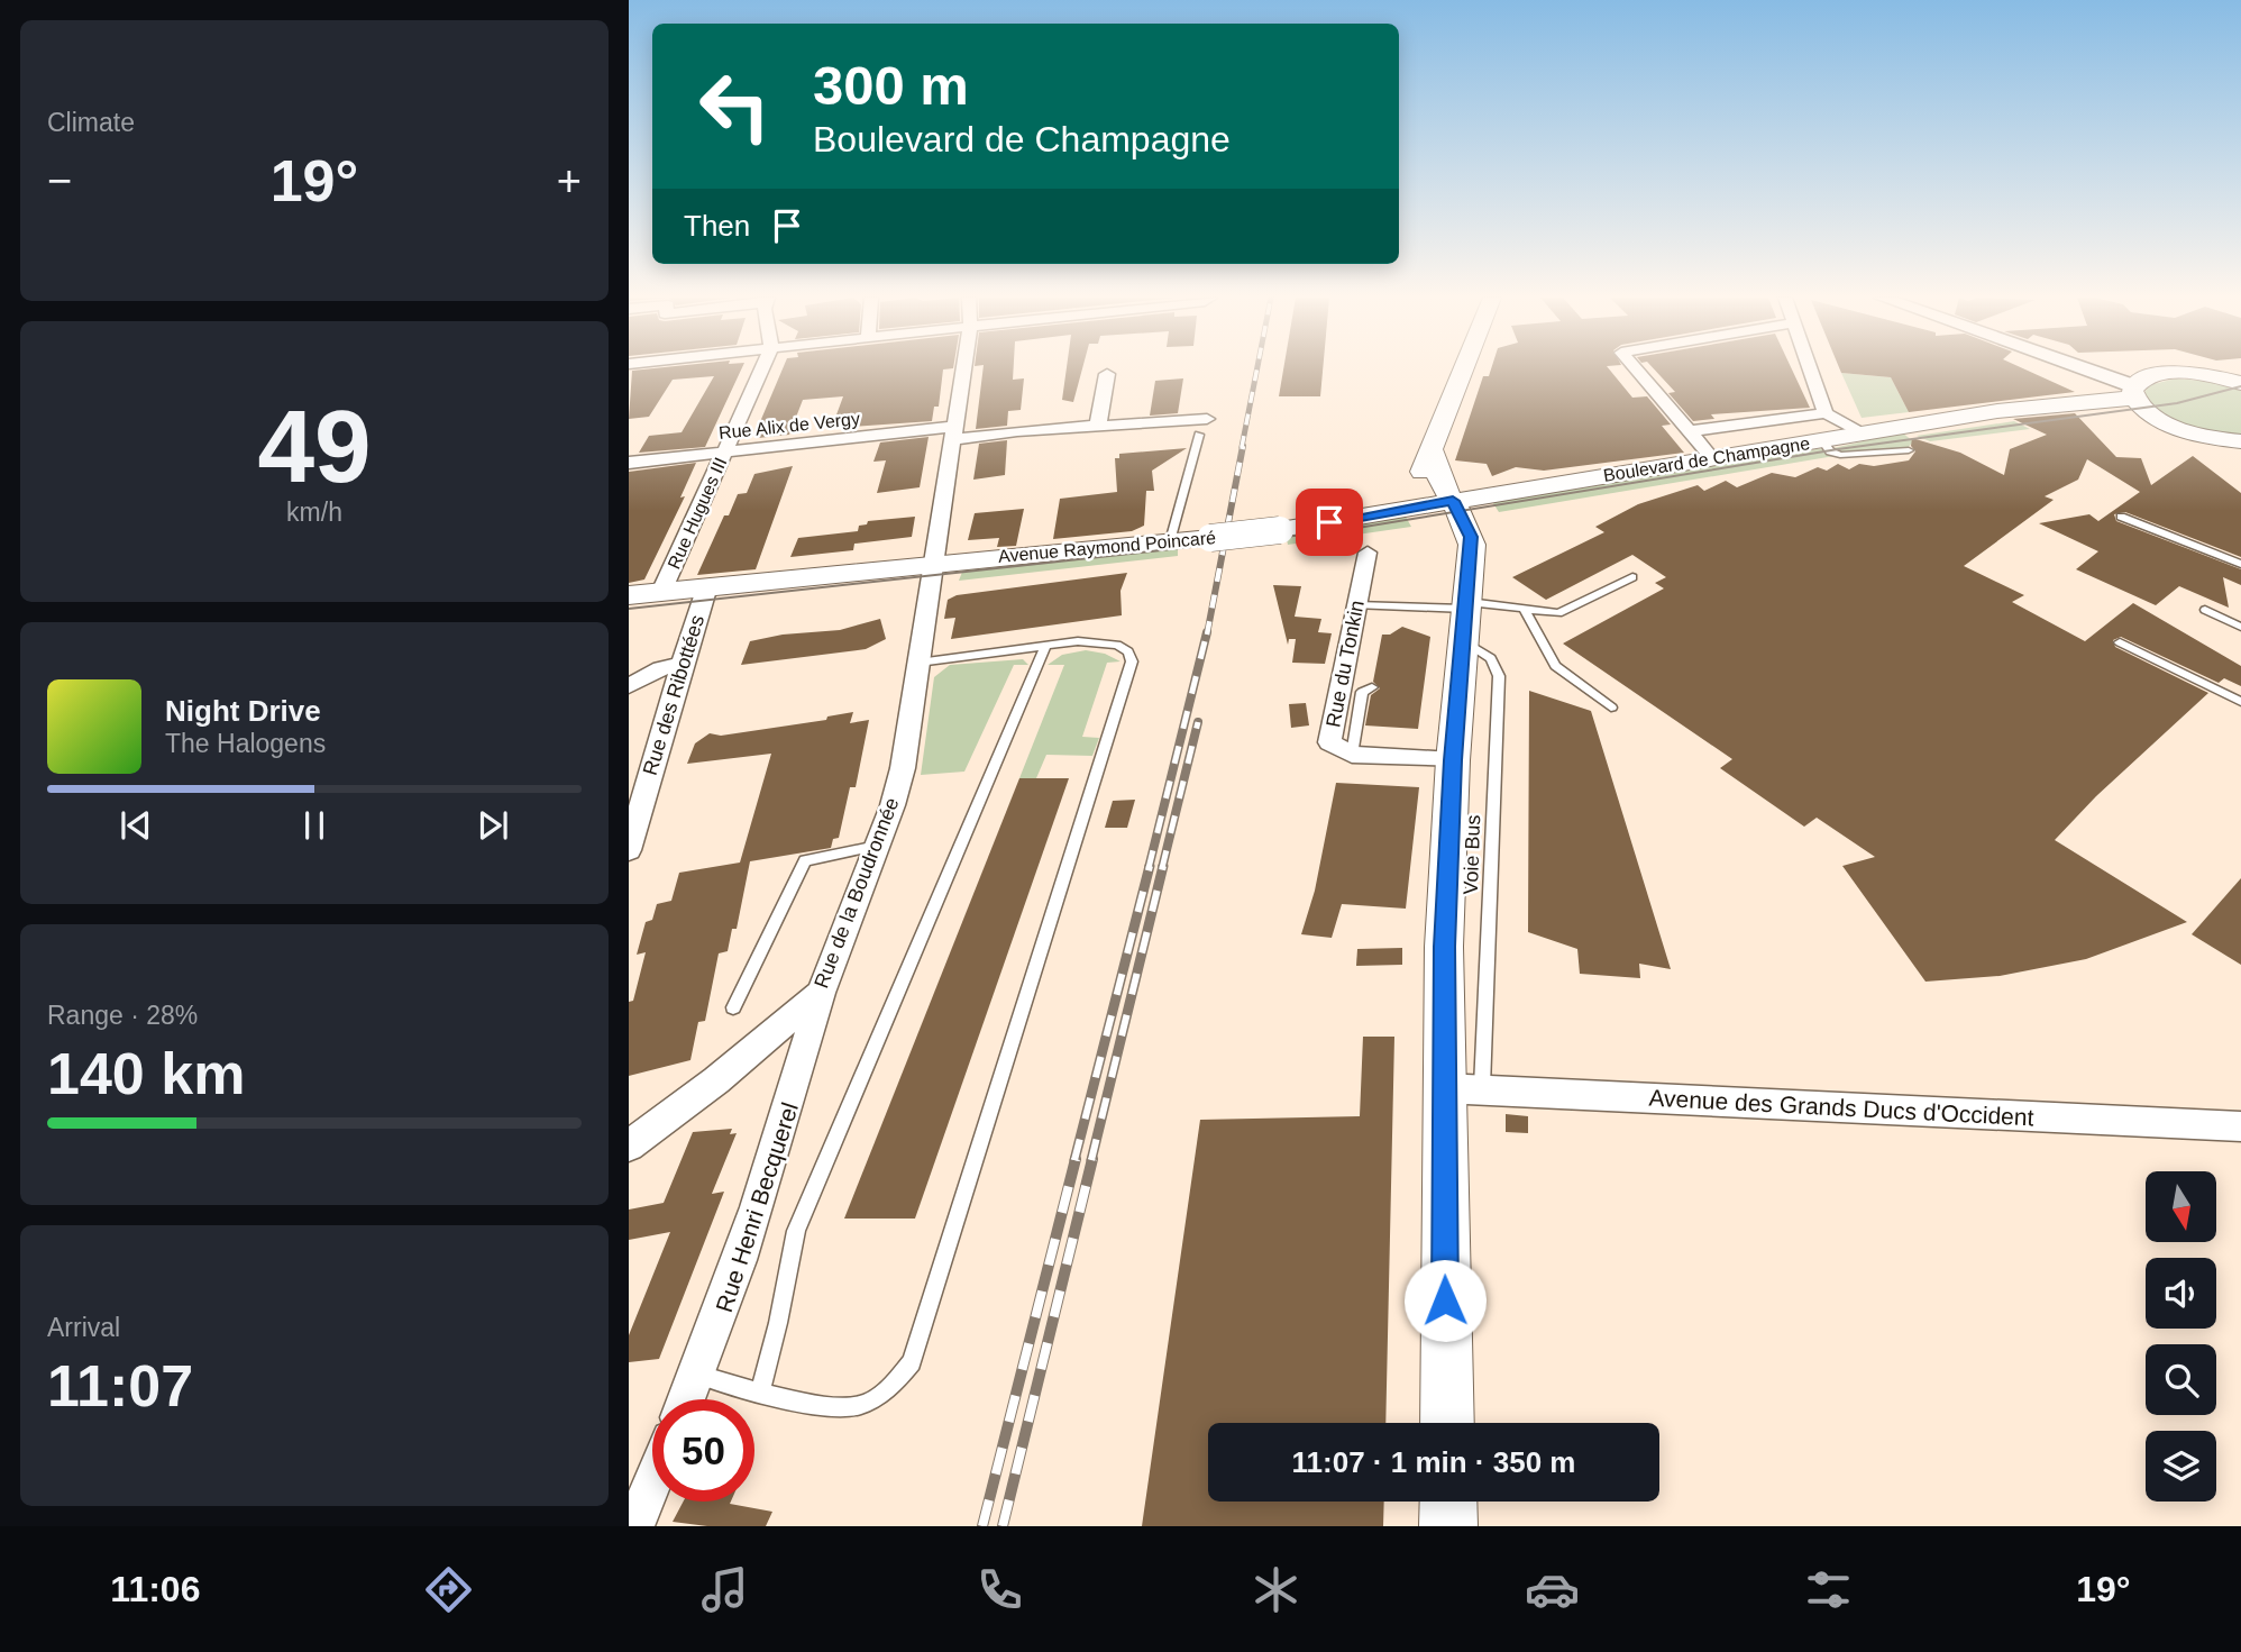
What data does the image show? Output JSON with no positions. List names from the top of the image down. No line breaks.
{"streets":{"main road":["Boulevard de Champagne","Avenue Raymond Poincaré"],"street":["Rue Alix de Vergy","Rue Hugues III","Rue du Tonkin","Rue des Ribottées","Rue de la Boudronnée","Avenue des Grands Ducs d'Occident","Rue Henri Becquerel"],"lane":["Voie Bus"]},"crossings":[["Rue Alix de Vergy","Rue Hugues III"],["Boulevard de Champagne","Avenue Raymond Poincaré"],["Rue Hugues III","Avenue Raymond Poincaré"],["Avenue Raymond Poincaré","Rue des Ribottées"],["Avenue Raymond Poincaré","Rue de la Boudronnée"],["Voie Bus","Avenue des Grands Ducs d'Occident"],["Rue de la Boudronnée","Rue Henri Becquerel"]],"north":"bottom","page":{"tile":["Climate",["49","km/h"],["Range · 28%","140 km"],["Arrival","11:07"]],"turn":["300 m","Boulevard de Champagne"],"heat":["−","19°","+"],"then":"Then","song":["Night Drive","The Halogens"],"limit":"50","trip":"11:07 · 1 min · 350 m","tabs":["11:06","19°"]}}
